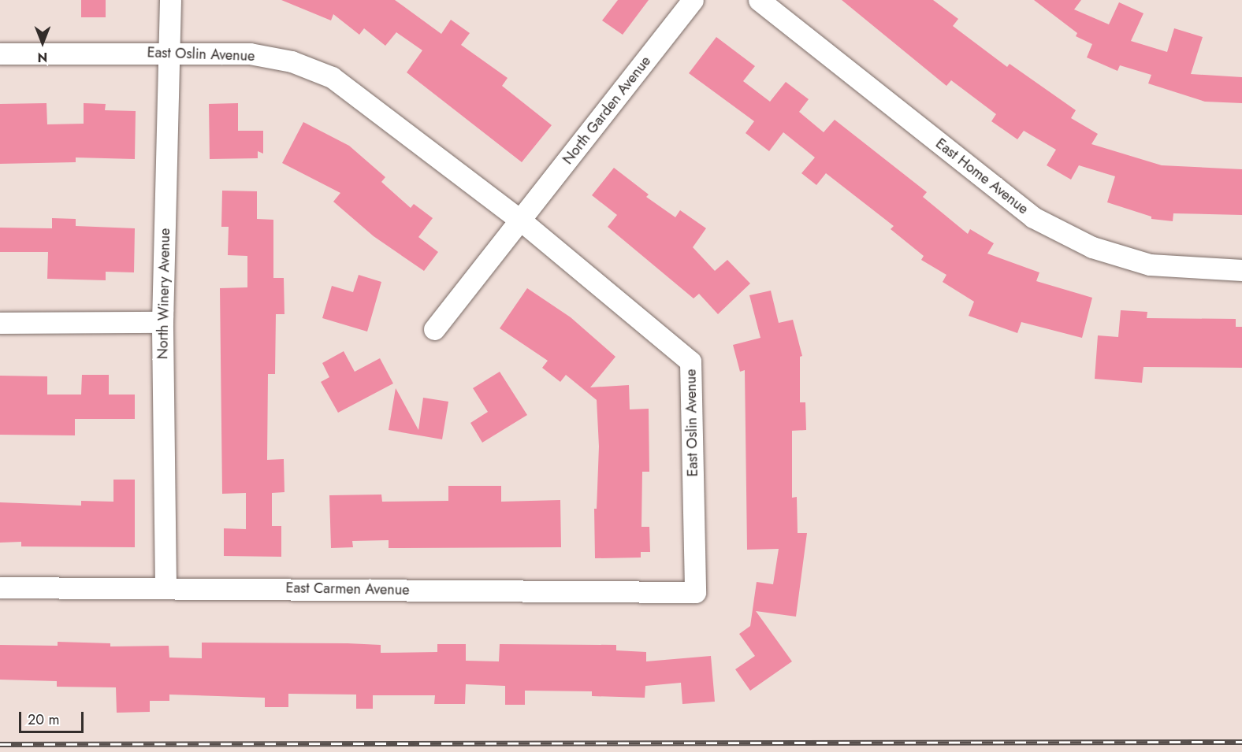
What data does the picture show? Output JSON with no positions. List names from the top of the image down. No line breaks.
{"streets":{"street":["East Oslin Avenue","North Garden Avenue","East Home Avenue","North Winery Avenue","East Carmen Avenue"]},"crossings":[["East Oslin Avenue","North Garden Avenue"],["East Oslin Avenue","North Winery Avenue"],["East Oslin Avenue","East Carmen Avenue"],["North Winery Avenue","East Carmen Avenue"]],"scale_bar":"20 m","north":"bottom"}
